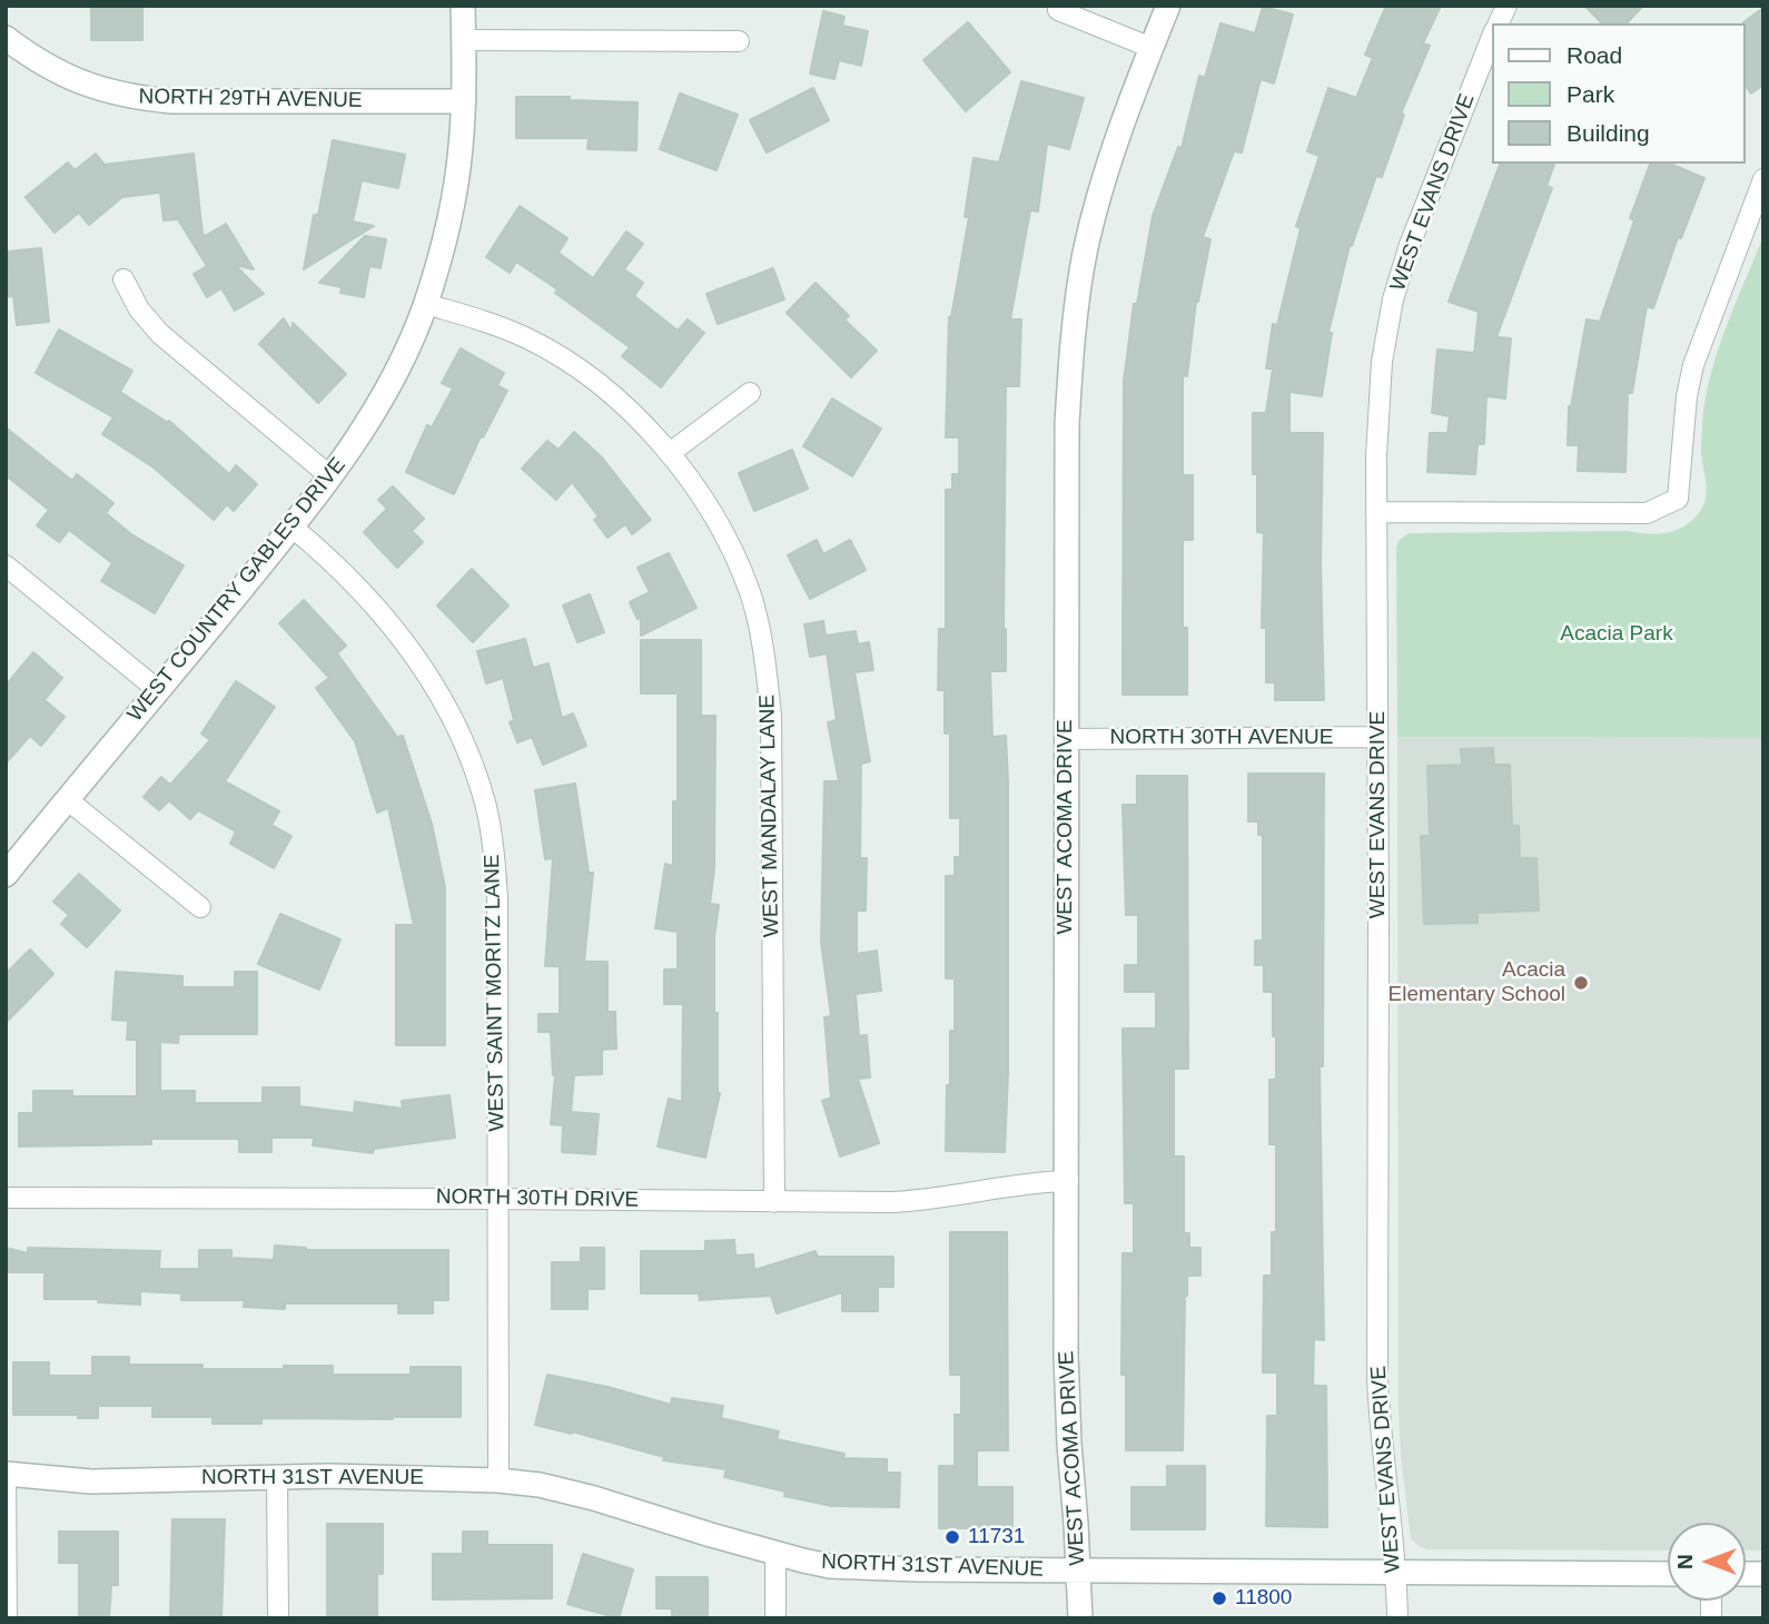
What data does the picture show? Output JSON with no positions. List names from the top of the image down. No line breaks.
{"streets":{"street":["NORTH 29TH AVENUE","WEST EVANS DRIVE","WEST COUNTRY GABLES DRIVE","NORTH 30TH AVENUE","WEST MANDALAY LANE","WEST ACOMA DRIVE","WEST SAINT MORITZ LANE","NORTH 30TH DRIVE","NORTH 31ST AVENUE"]},"crossings":[["NORTH 29TH AVENUE","WEST COUNTRY GABLES DRIVE"],["WEST EVANS DRIVE","NORTH 30TH AVENUE"],["WEST EVANS DRIVE","NORTH 31ST AVENUE"],["WEST COUNTRY GABLES DRIVE","WEST MANDALAY LANE"],["WEST COUNTRY GABLES DRIVE","WEST SAINT MORITZ LANE"],["NORTH 30TH AVENUE","WEST ACOMA DRIVE"],["WEST MANDALAY LANE","NORTH 30TH DRIVE"],["WEST ACOMA DRIVE","NORTH 30TH DRIVE"],["WEST ACOMA DRIVE","NORTH 31ST AVENUE"],["WEST SAINT MORITZ LANE","NORTH 30TH DRIVE"],["WEST SAINT MORITZ LANE","NORTH 31ST AVENUE"]],"parks":["Acacia Park"],"places":["Acacia Elementary School","11731","11800"],"legend":["Road","Park","Building"],"north":"left"}
